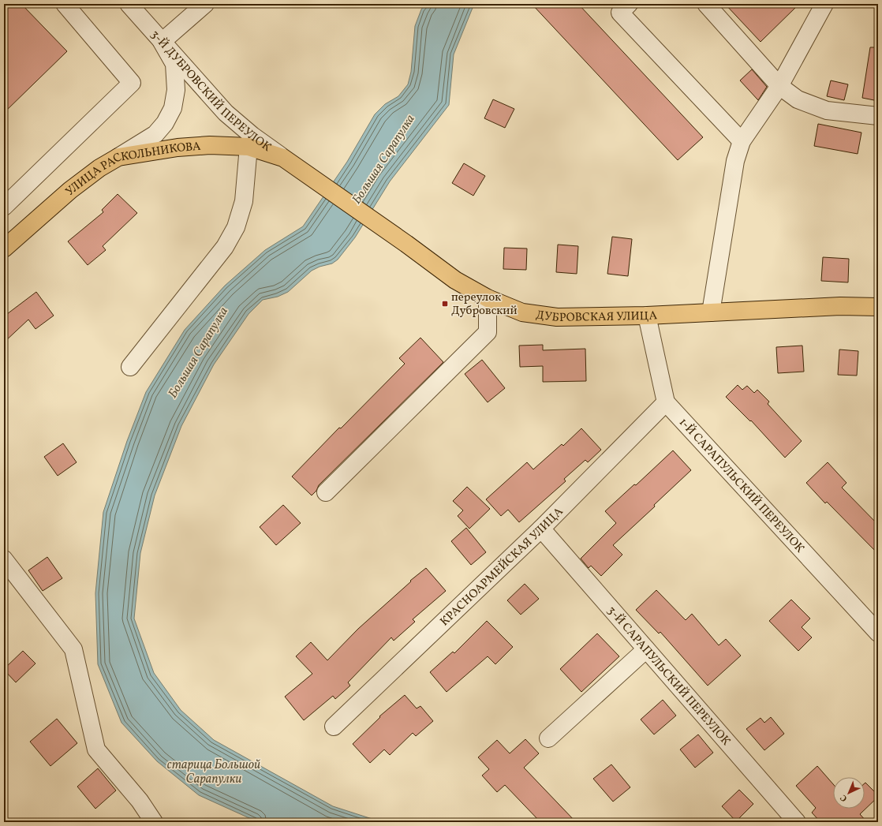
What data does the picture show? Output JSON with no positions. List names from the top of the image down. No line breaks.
{"streets":{"main road":["3-Й ДУБРОВСКИЙ ПЕРЕУЛОК","УЛИЦА РАСКОЛЬНИКОВА","ДУБРОВСКАЯ УЛИЦА"],"street":["1-Й САРАПУЛЬСКИЙ ПЕРЕУЛОК","КРАСНОАРМЕЙСКАЯ УЛИЦА","3-Й САРАПУЛЬСКИЙ ПЕРЕУЛОК"]},"crossings":[["3-Й ДУБРОВСКИЙ ПЕРЕУЛОК","УЛИЦА РАСКОЛЬНИКОВА"],["3-Й ДУБРОВСКИЙ ПЕРЕУЛОК","ДУБРОВСКАЯ УЛИЦА"],["1-Й САРАПУЛЬСКИЙ ПЕРЕУЛОК","КРАСНОАРМЕЙСКАЯ УЛИЦА"],["КРАСНОАРМЕЙСКАЯ УЛИЦА","3-Й САРАПУЛЬСКИЙ ПЕРЕУЛОК"]],"water":["Большая Сарапулка","старица Большой Сарапулки"],"places":{"transit":["переулок Дубровский"]},"north":"bottom left"}
